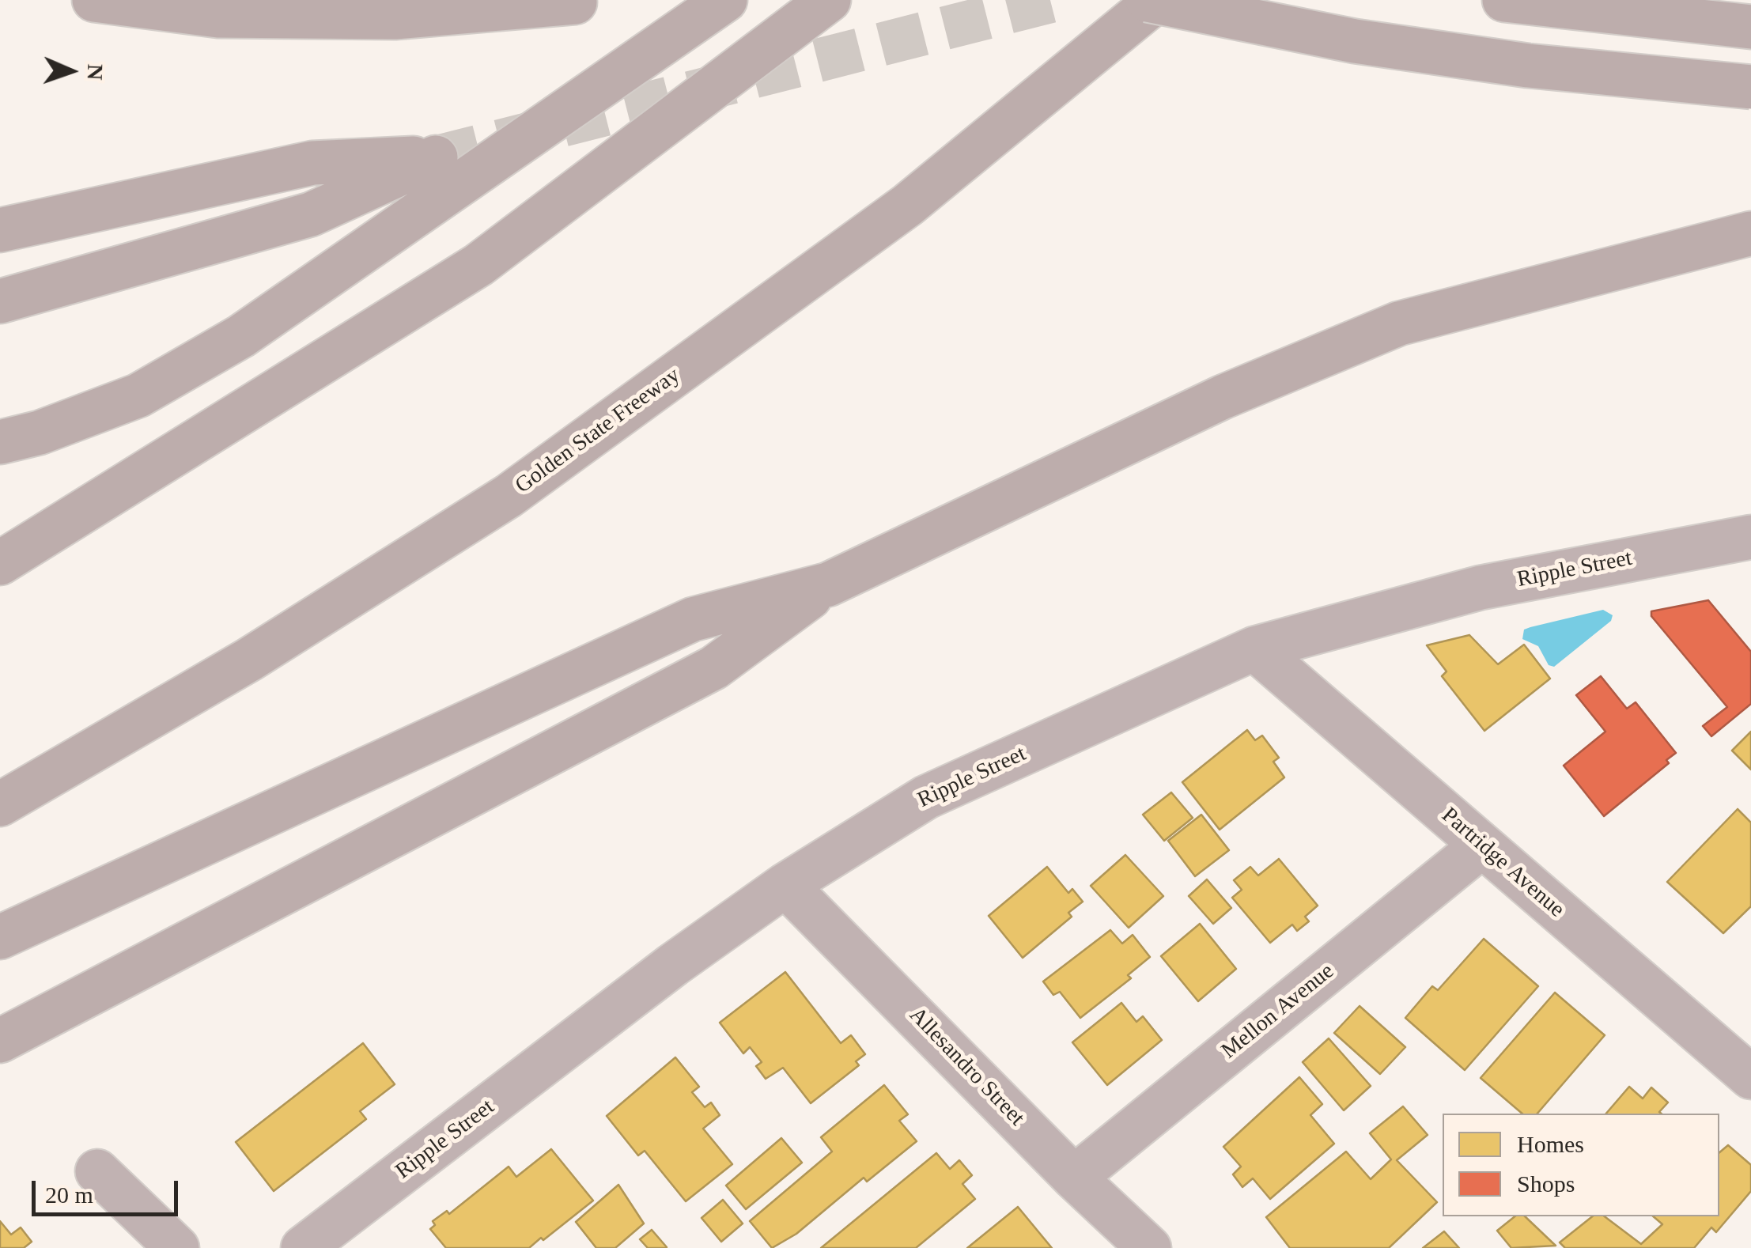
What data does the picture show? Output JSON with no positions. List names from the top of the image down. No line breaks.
{"streets":{"highway":["Golden State Freeway"],"street":["Ripple Street","Partridge Avenue","Mellon Avenue","Allesandro Street"]},"crossings":[["Ripple Street","Partridge Avenue"],["Ripple Street","Allesandro Street"],["Partridge Avenue","Mellon Avenue"],["Mellon Avenue","Allesandro Street"]],"legend":["Homes","Shops"],"scale_bar":"20 m","north":"right"}
